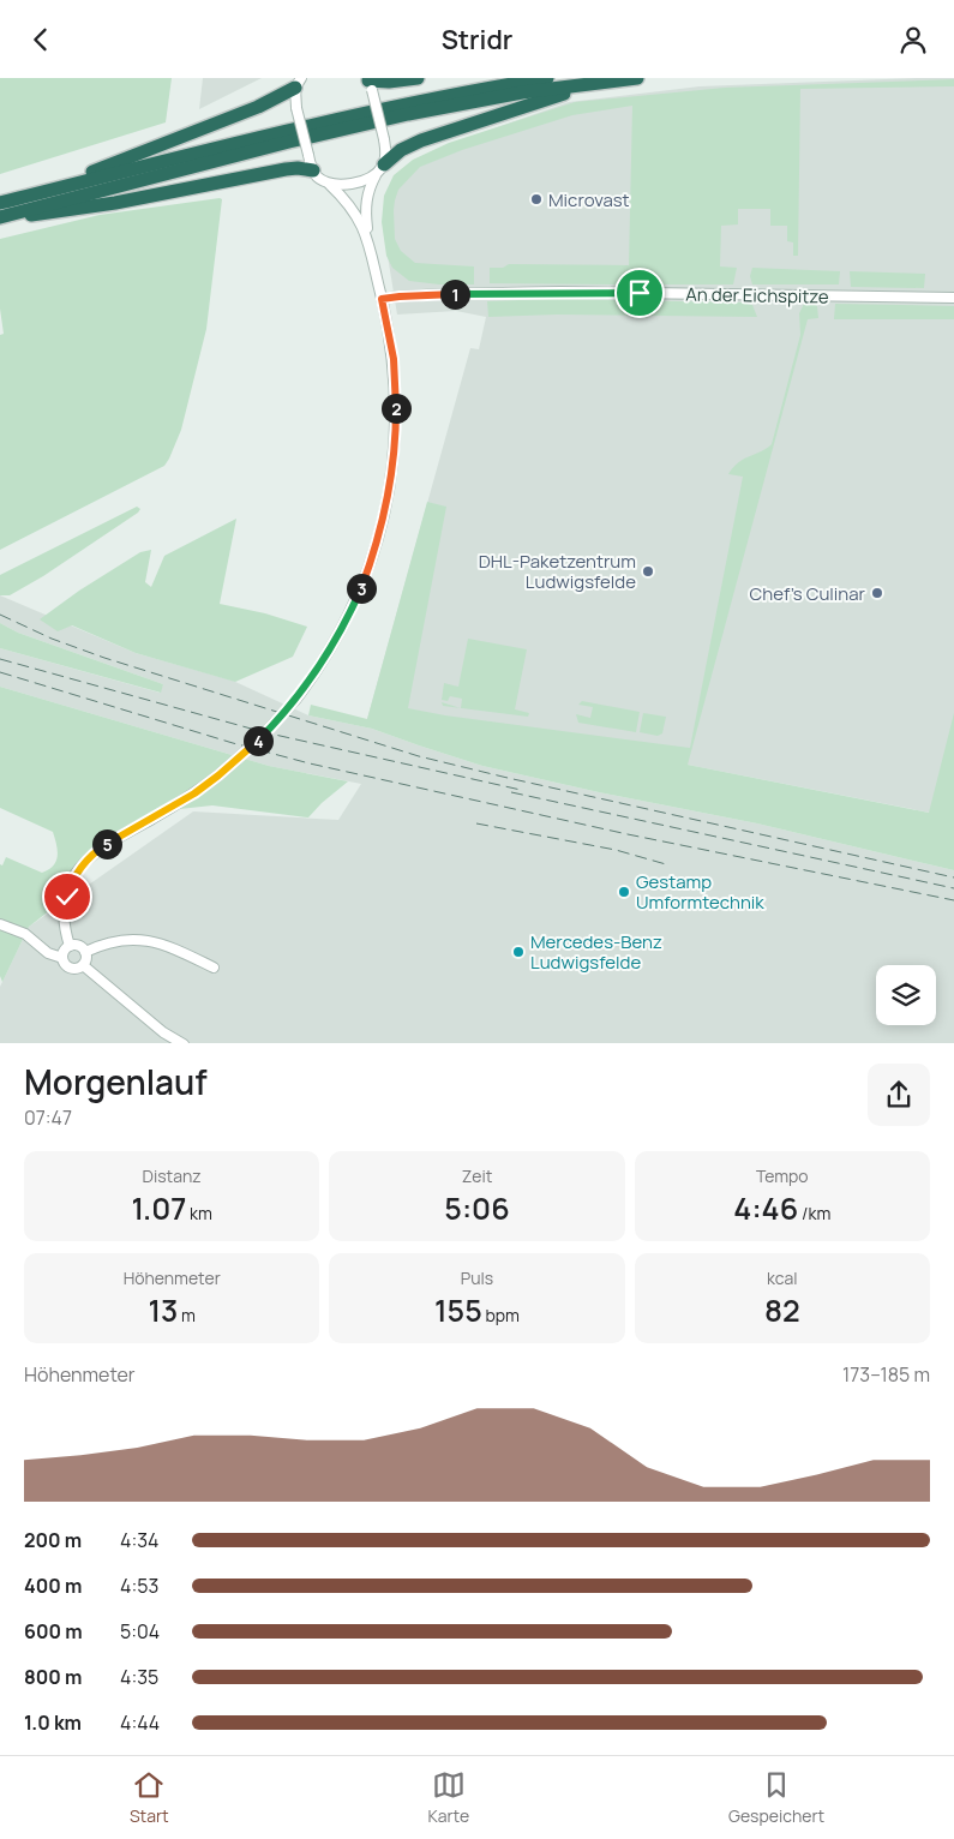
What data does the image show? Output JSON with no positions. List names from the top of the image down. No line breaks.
{"streets":{"street":["An der Eichspitze"]},"places":["Microvast","DHL-Paketzentrum Ludwigsfelde","Chef's Culinar","Gestamp Umformtechnik","Mercedes-Benz Ludwigsfelde"],"page":{"header":"Stridr","pins":["1","2","3","4","5"],"heading":["Morgenlauf","07:47"],"stats":[["Distanz","1.07 km"],["Zeit","5:06"],["Tempo","4:46 /km"],["Höhenmeter","13 m"],["Puls","155 bpm"],["kcal","82"]],"chart":["Höhenmeter","173–185 m"],"list":[{"name":"200 m","note":"4:34"},{"name":"400 m","note":"4:53"},{"name":"600 m","note":"5:04"},{"name":"800 m","note":"4:35"},{"name":"1.0 km","note":"4:44"}],"tabs":["Start","Karte","Gespeichert"]}}
